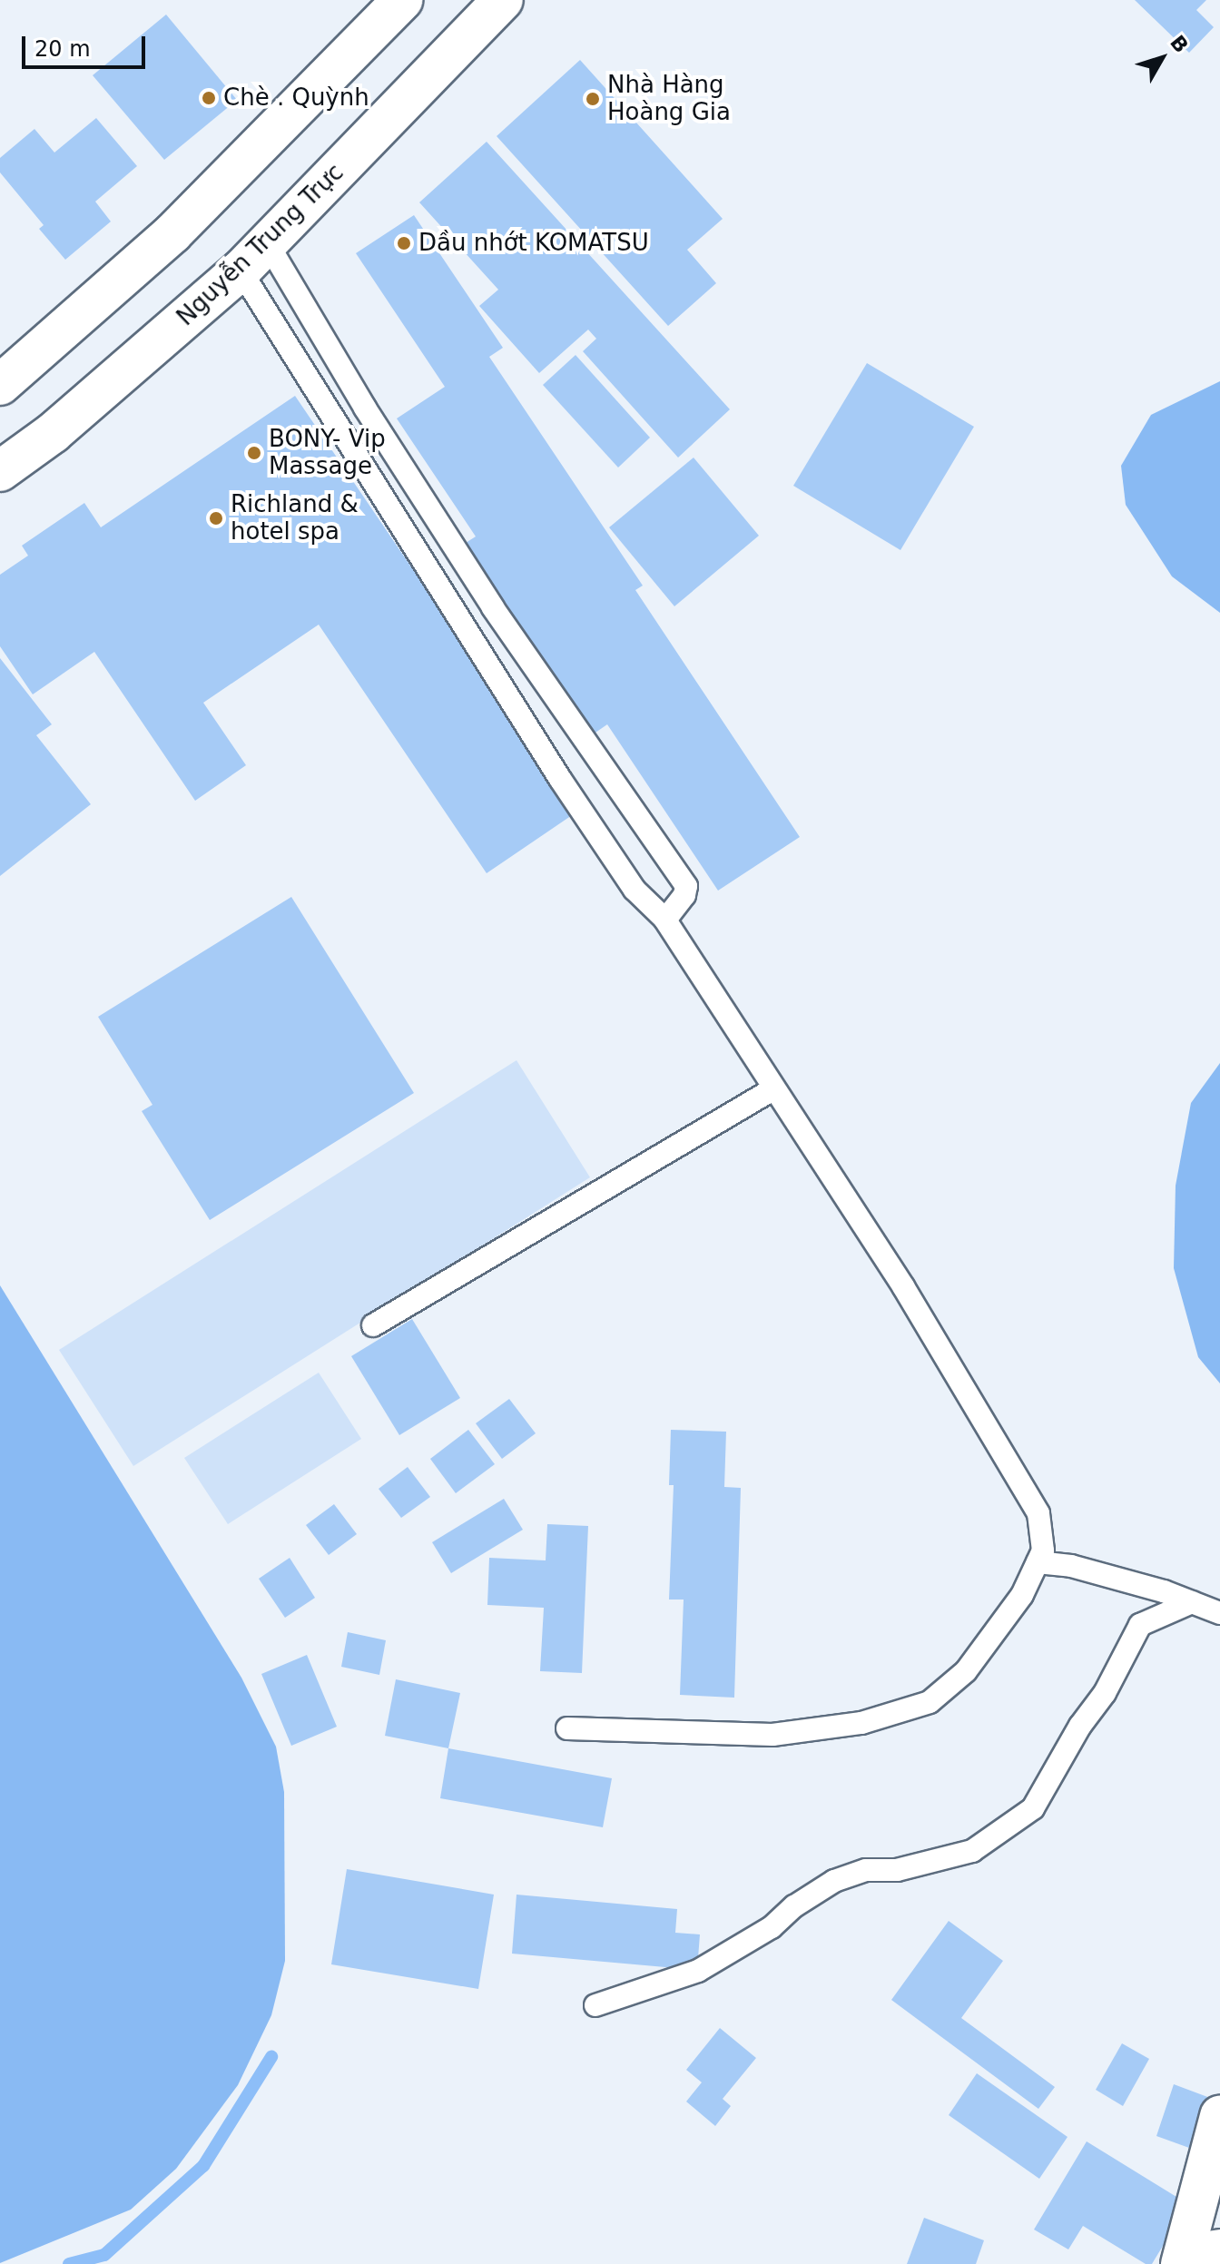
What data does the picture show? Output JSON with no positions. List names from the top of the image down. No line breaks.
{"streets":{"main road":["Nguyễn Trung Trực"]},"places":["Chè . Quỳnh","Nhà Hàng Hoàng Gia","Dầu nhớt KOMATSU","BONY- Vip Massage","Richland & hotel spa"],"scale_bar":"20 m","north":"top right"}
